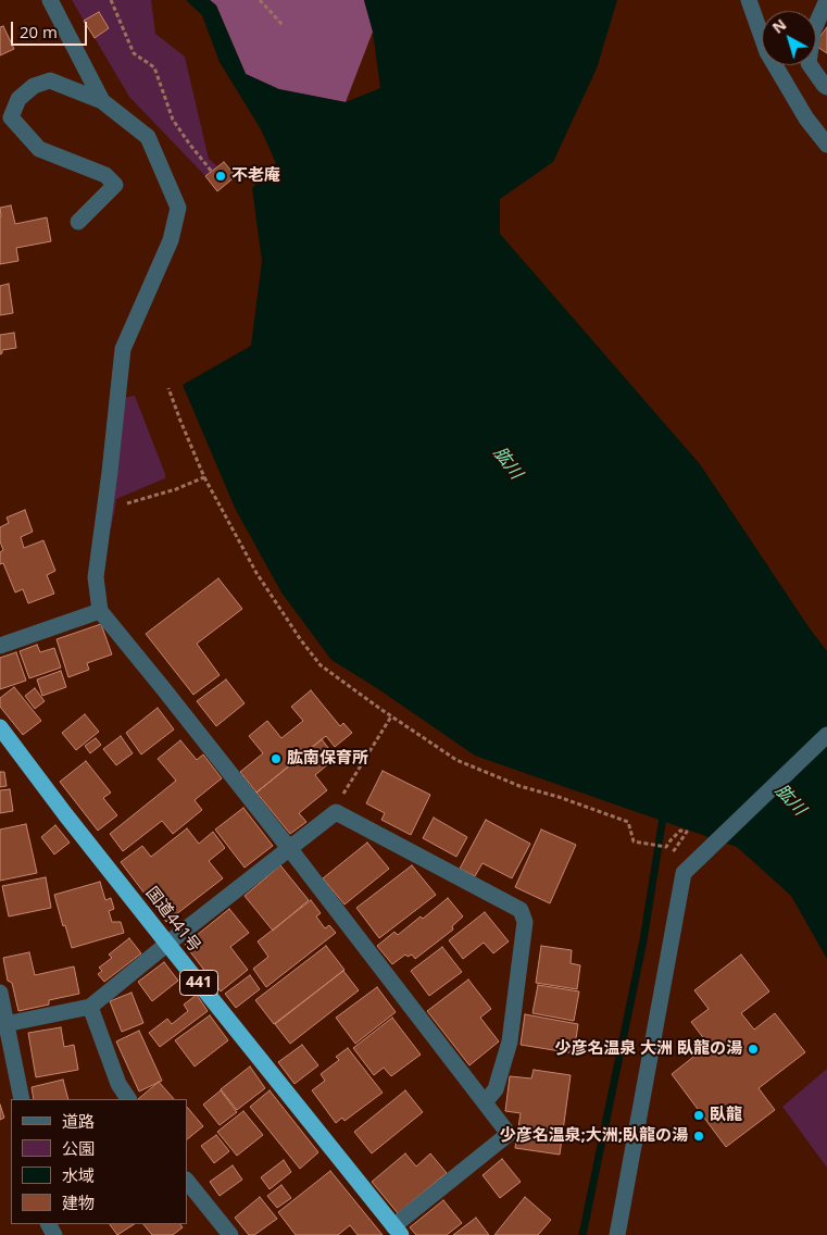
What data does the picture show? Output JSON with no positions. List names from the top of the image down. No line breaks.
{"streets":{"highway":["国道441号","441"]},"water":["肱川"],"places":["不老庵","肱南保育所","少彦名温泉 大洲 臥龍の湯","臥龍","少彦名温泉;大洲;臥龍の湯"],"legend":["道路","公園","水域","建物"],"scale_bar":"20 m","north":"top left"}
